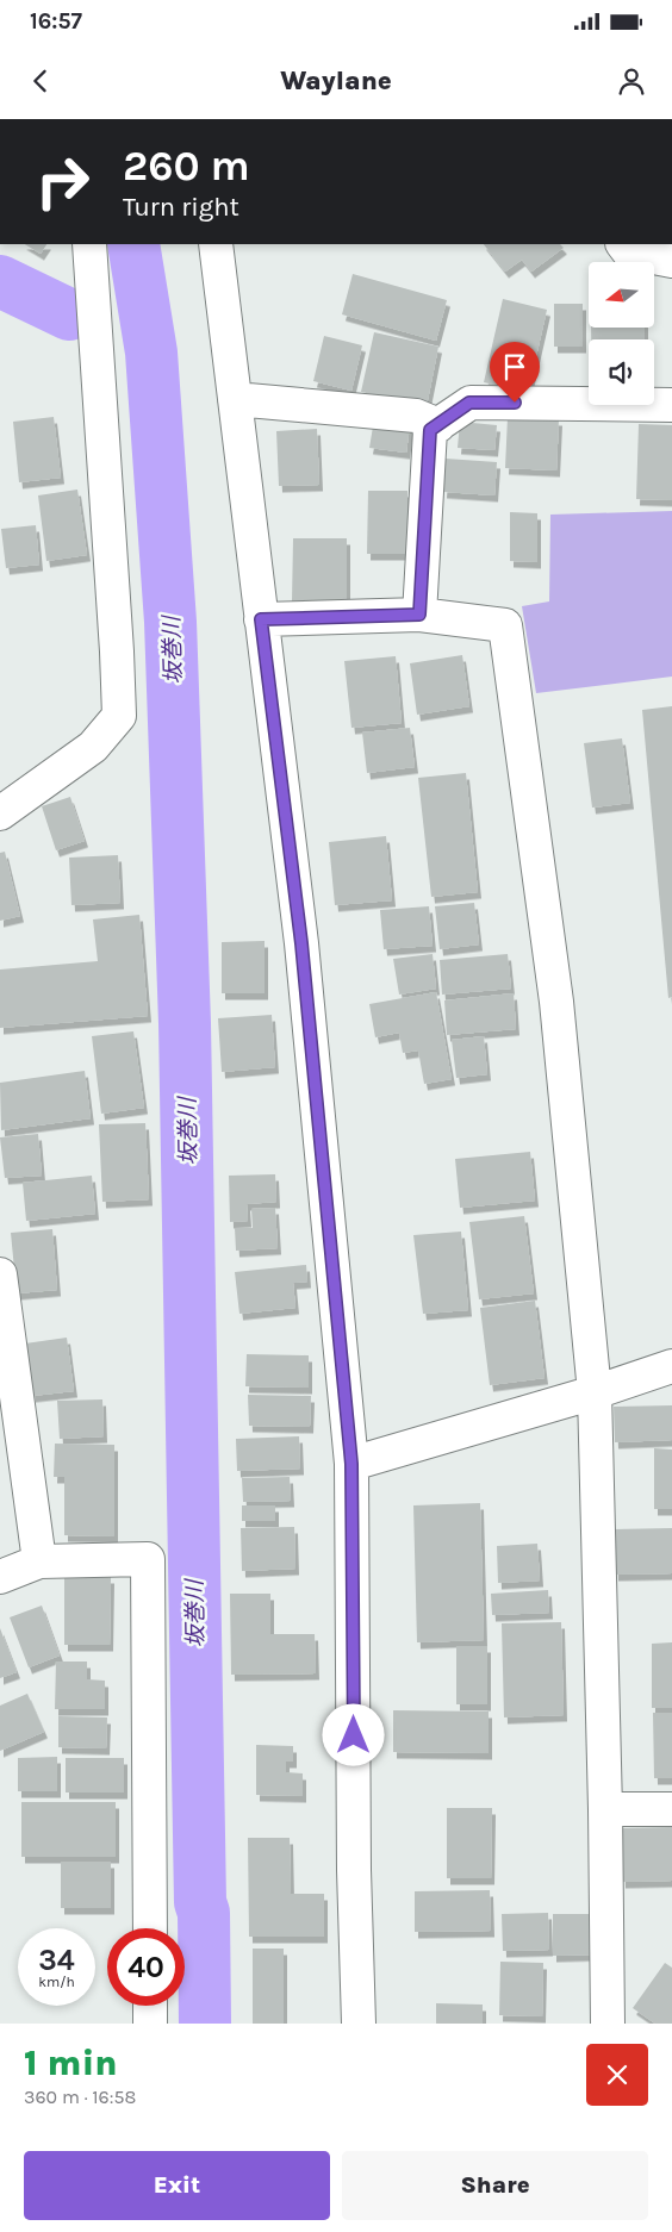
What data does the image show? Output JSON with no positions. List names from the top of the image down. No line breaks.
{"water":["坂巻川"],"north":"left","page":{"status":"16:57","header":"Waylane","turn":["260 m","Turn right"],"speed":"34 km/h","limit":"40","heading":["1 min","360 m · 16:58"],"buttons":["Exit","Share"]}}
